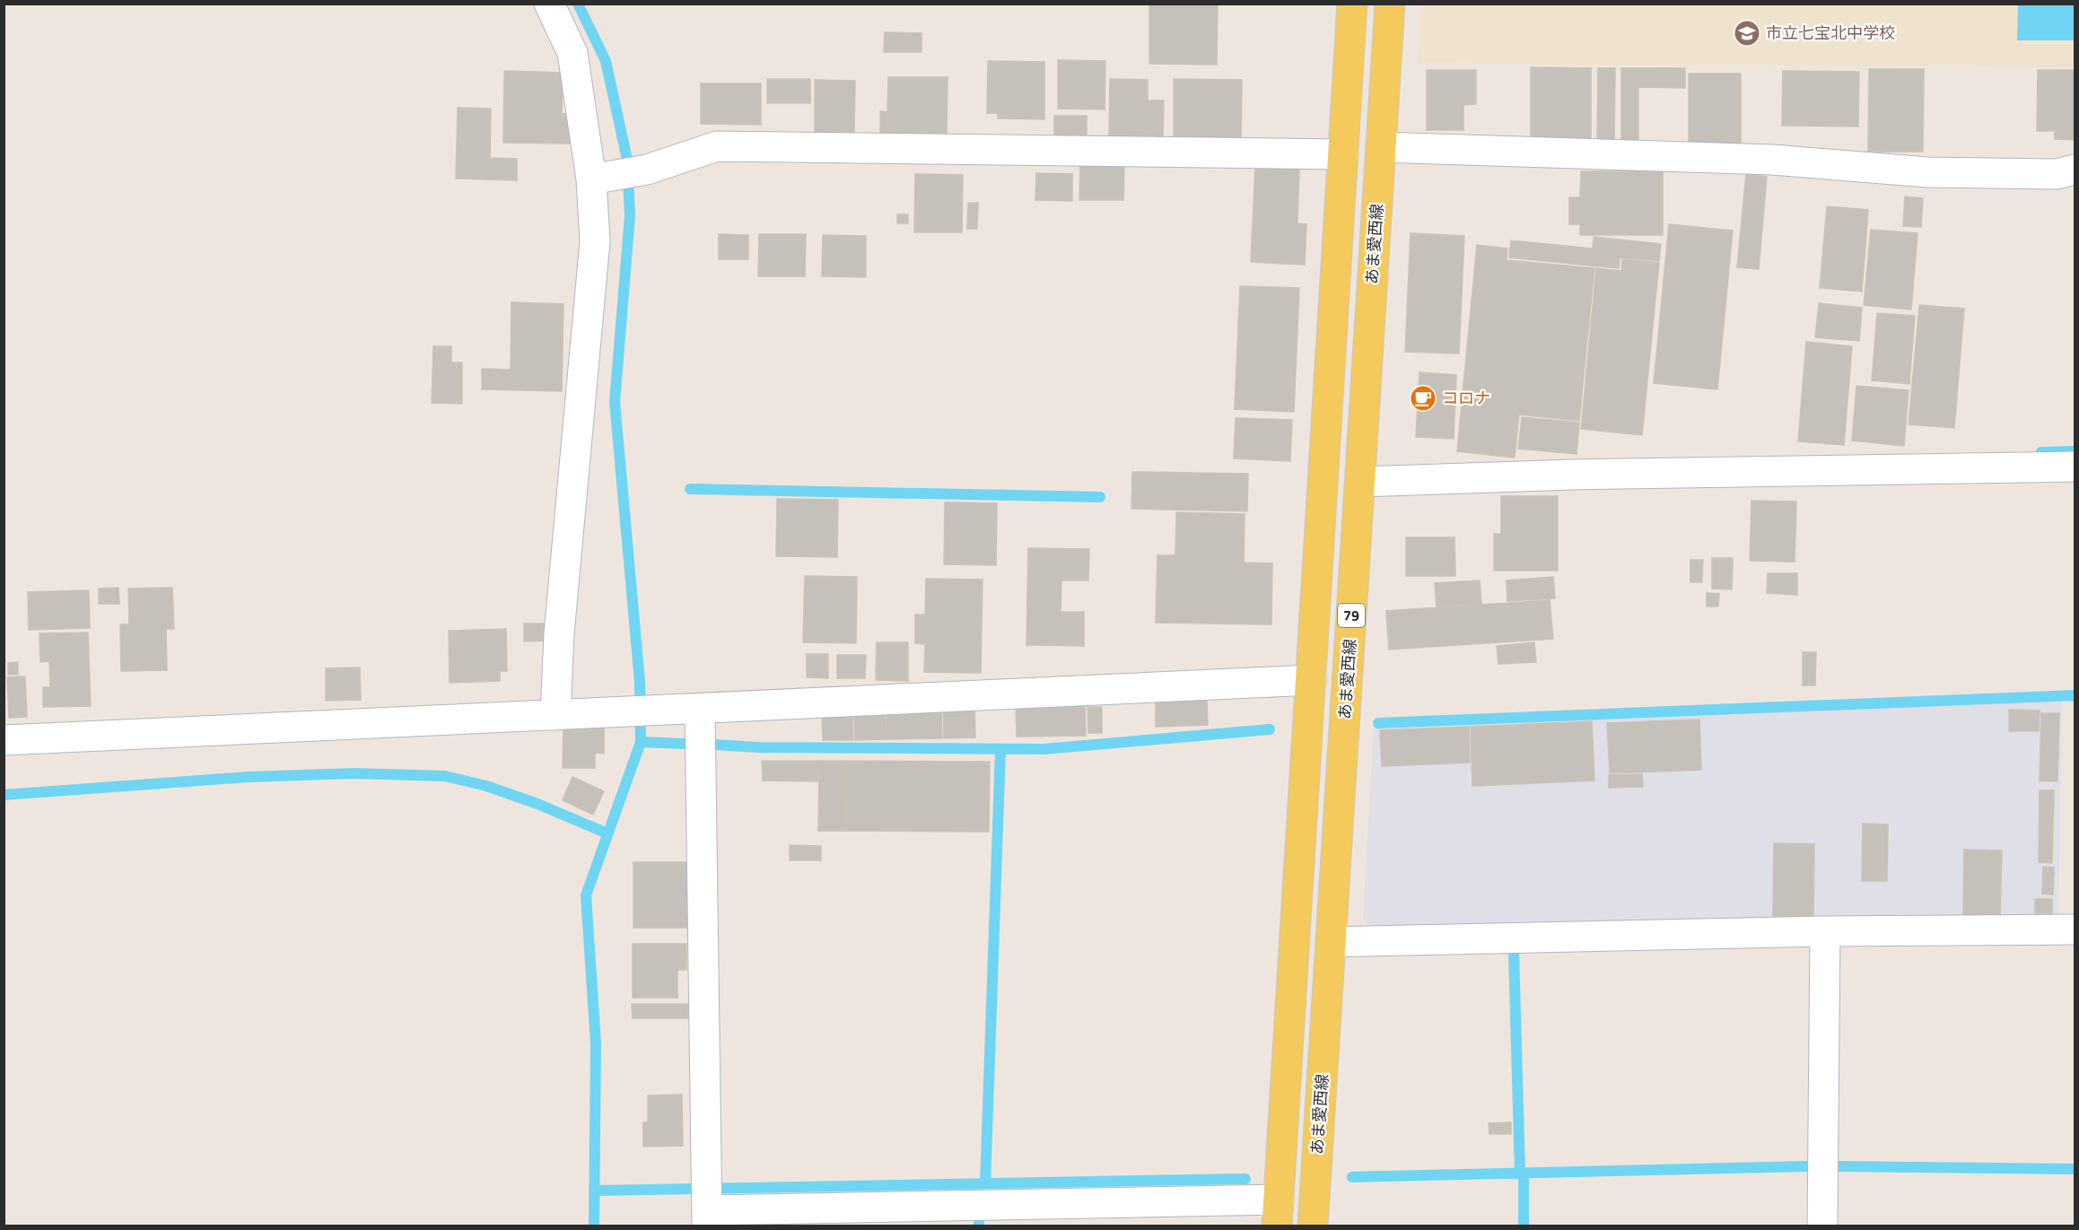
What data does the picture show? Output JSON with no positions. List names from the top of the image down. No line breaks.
{"streets":{"main road":["あま愛西線","79"]},"places":{"school or university":["市立七宝北中学校"],"cafe":["コロナ"]}}
